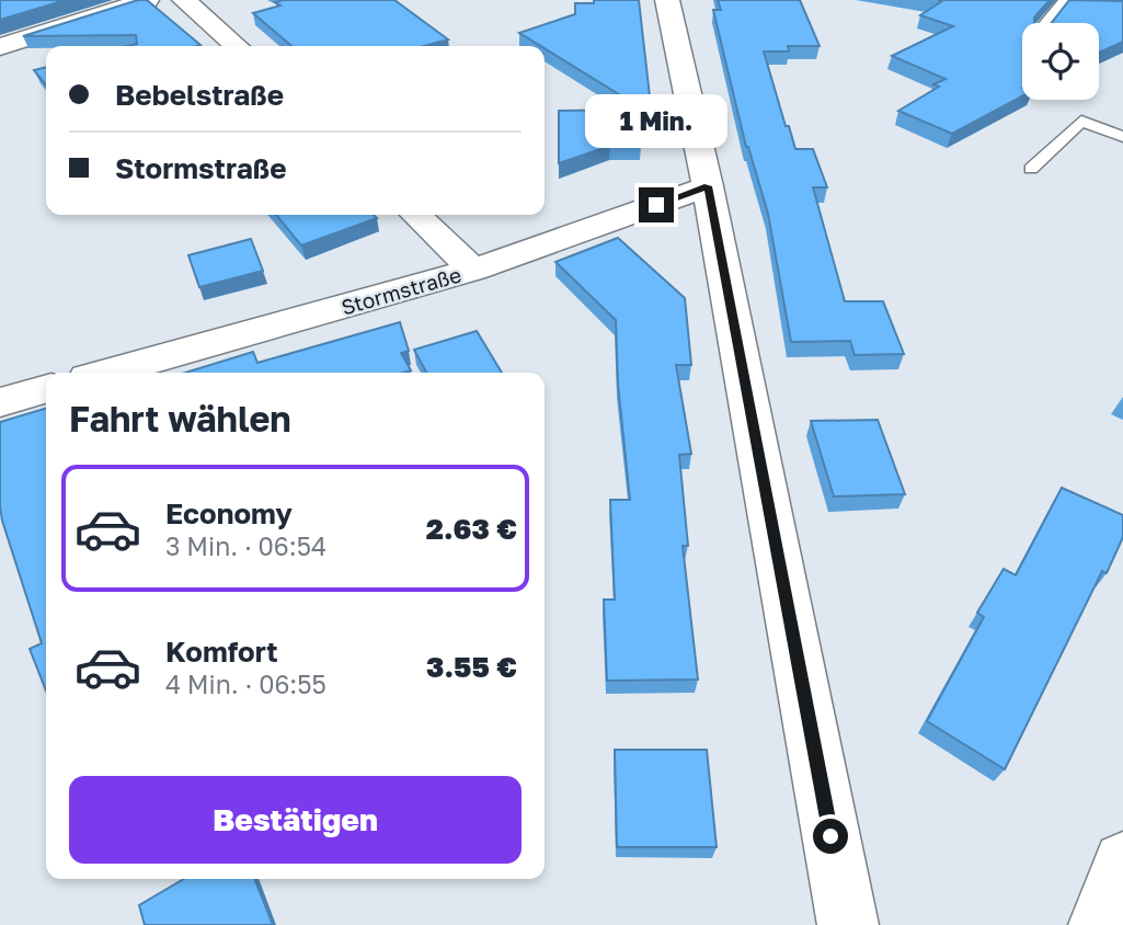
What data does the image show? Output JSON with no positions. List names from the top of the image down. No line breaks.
{"streets":{"street":["Stormstraße"]},"page":{"banner":["Bebelstraße","Stormstraße"],"bubble":"1 Min.","heading":"Fahrt wählen","list":[{"name":"Economy","note":"3 Min. · 06:54","value":"2.63 €"},{"name":"Komfort","note":"4 Min. · 06:55","value":"3.55 €"}],"buttons":"Bestätigen"}}
